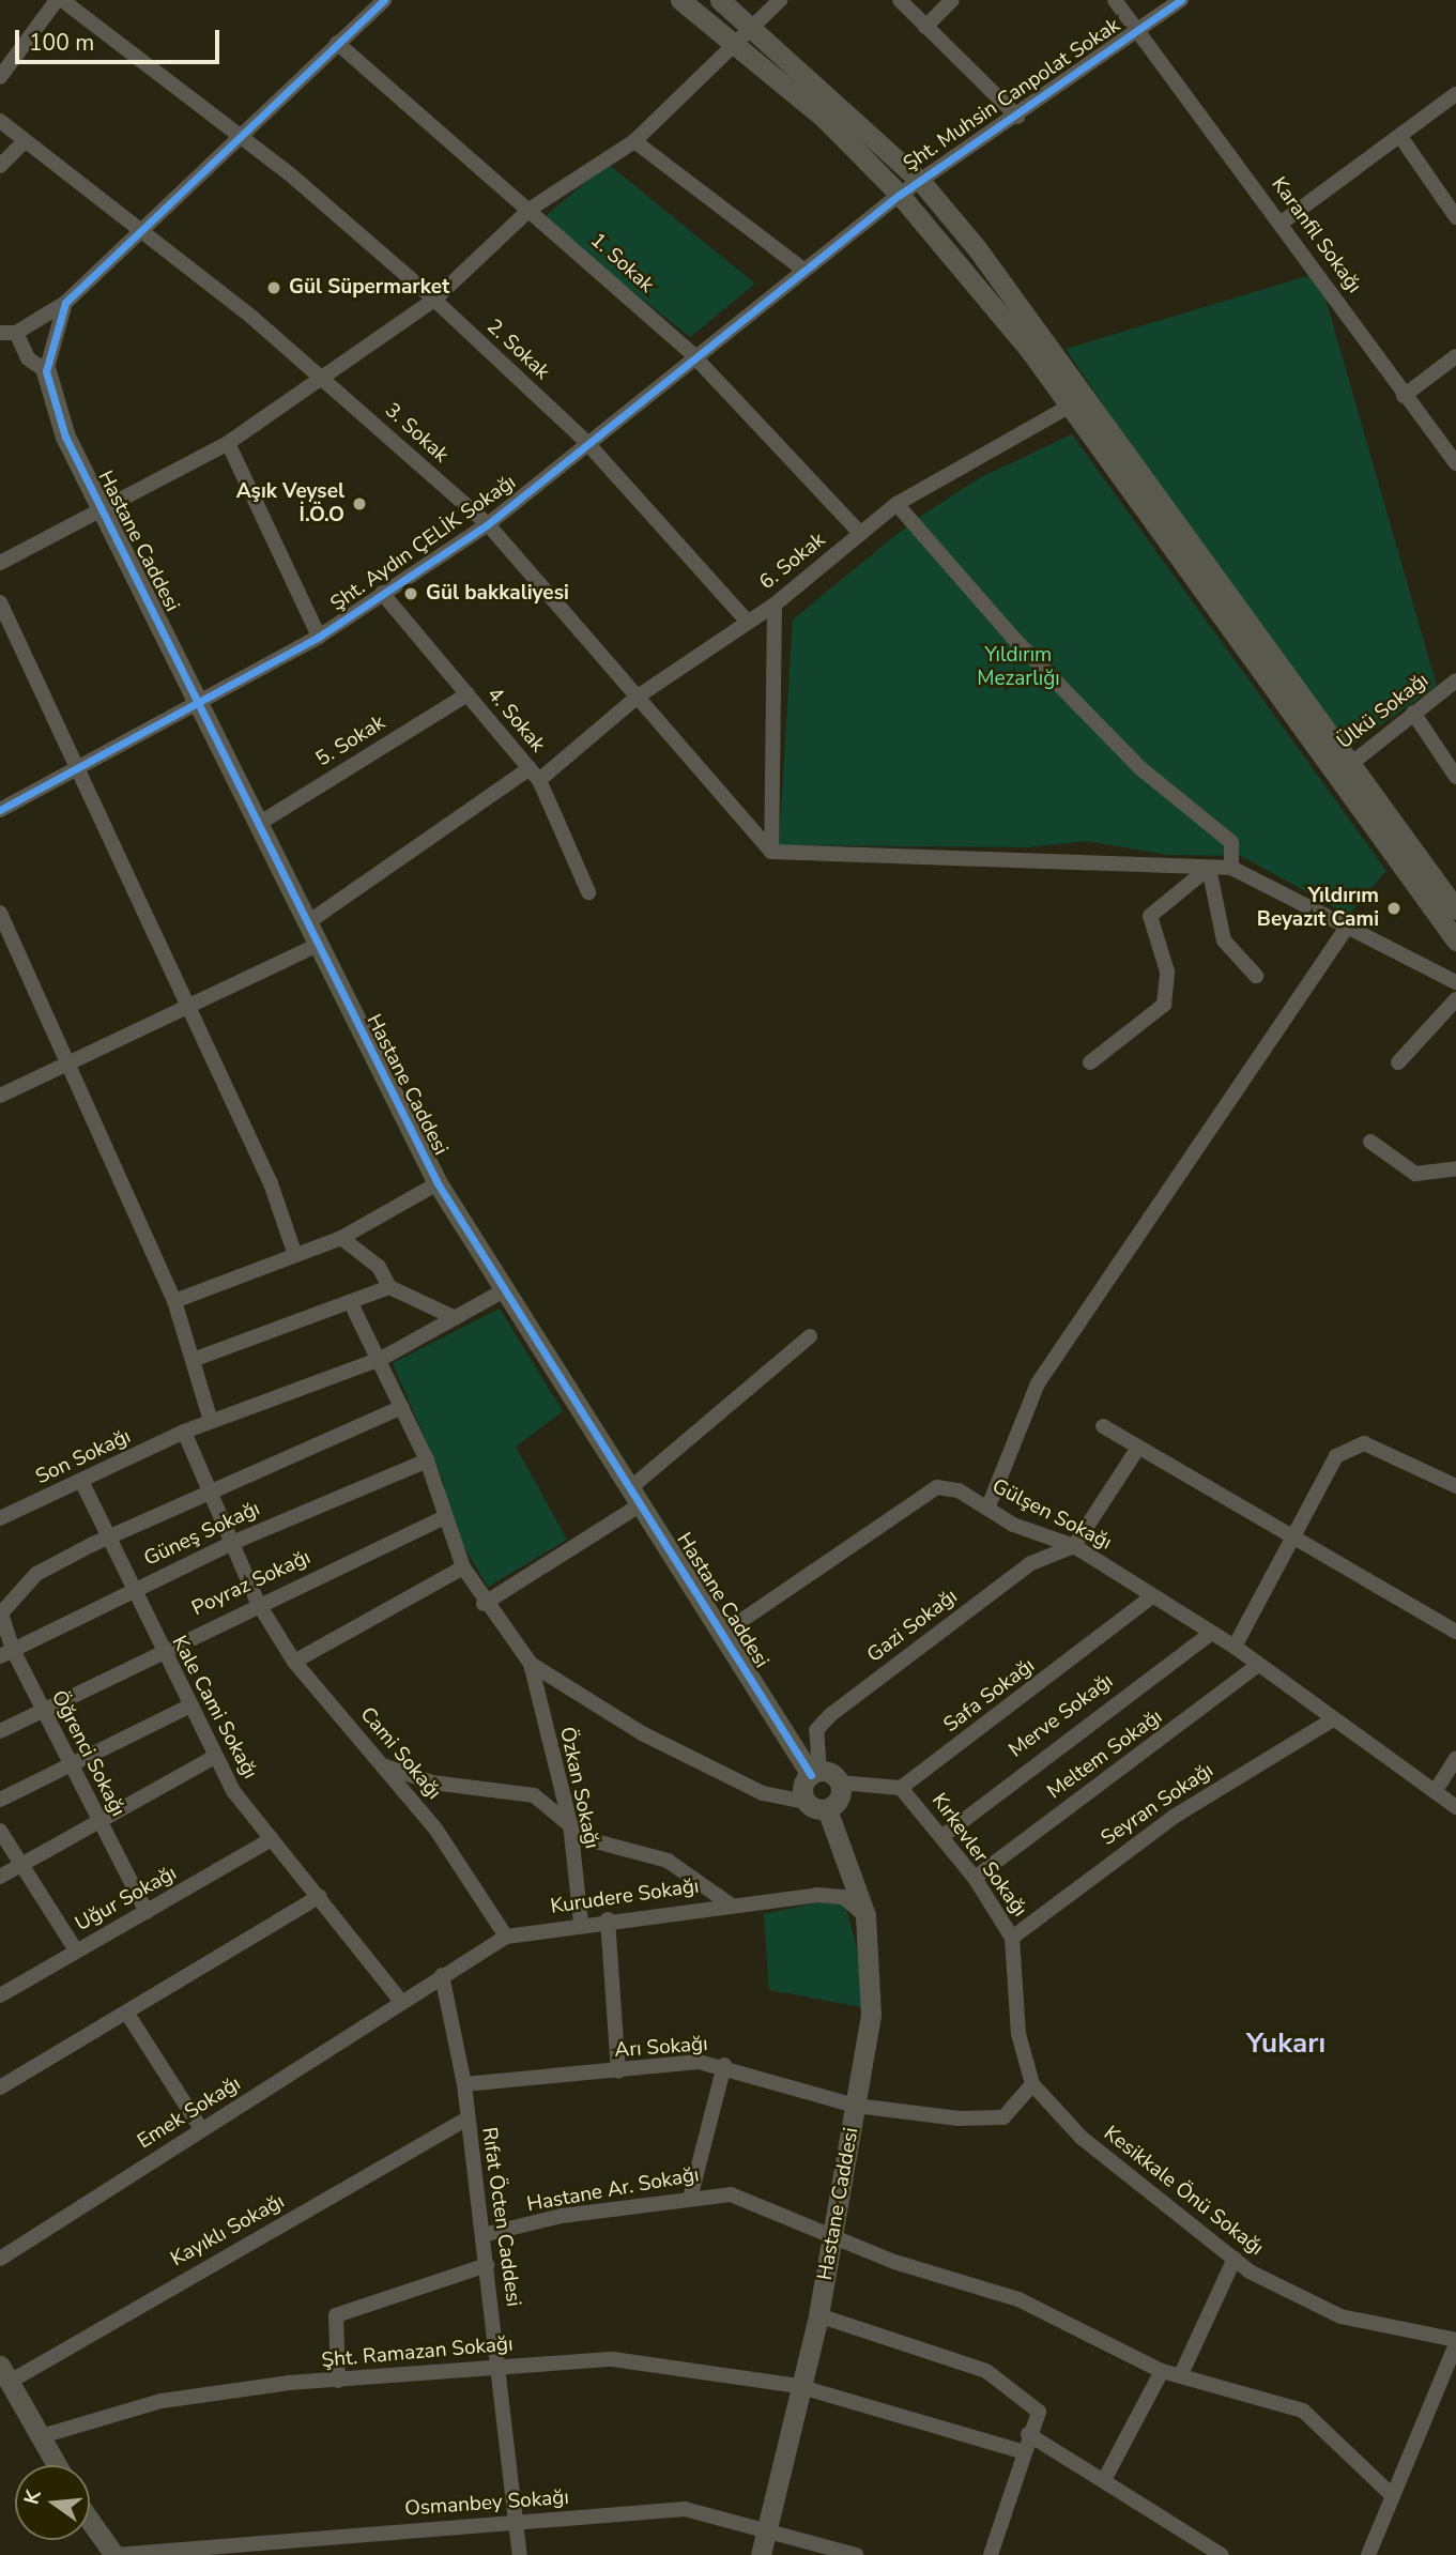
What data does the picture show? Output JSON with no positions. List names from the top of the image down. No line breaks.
{"streets":{"street":["Şht. Muhsin Canpolat Sokak","Karanfil Sokağı","1. Sokak","2. Sokak","3. Sokak","Hastane Caddesi","Şht. Aydın ÇELİK Sokağı","6. Sokak","Ülkü Sokağı","4. Sokak","5. Sokak","Son Sokağı","Gülşen Sokağı","Güneş Sokağı","Poyraz Sokağı","Gazi Sokağı","Safa Sokağı","Kale Cami Sokağı","Merve Sokağı","Öğrenci Sokağı","Cami Sokağı","Meltem Sokağı","Özkan Sokağı","Seyran Sokağı","Kırkevler Sokağı","Kurudere Sokağı","Uğur Sokağı","Arı Sokağı","Emek Sokağı","Hastane Ar. Sokağı","Kesikkale Önü Sokağı","Rıfat Öcten Caddesi","Kayıklı Sokağı","Şht. Ramazan Sokağı","Osmanbey Sokağı"]},"crossings":[["Şht. Muhsin Canpolat Sokak","Karanfil Sokağı"],["Şht. Muhsin Canpolat Sokak","Şht. Aydın ÇELİK Sokağı"],["1. Sokak","Şht. Aydın ÇELİK Sokağı"],["1. Sokak","6. Sokak"],["2. Sokak","Şht. Aydın ÇELİK Sokağı"],["2. Sokak","6. Sokak"],["3. Sokak","Şht. Aydın ÇELİK Sokağı"],["3. Sokak","6. Sokak"],["Hastane Caddesi","Şht. Aydın ÇELİK Sokağı"],["Hastane Caddesi","6. Sokak"],["Hastane Caddesi","5. Sokak"],["Hastane Caddesi","Son Sokağı"],["Hastane Caddesi","Gülşen Sokağı"],["Hastane Caddesi","Gazi Sokağı"],["Hastane Caddesi","Kurudere Sokağı"],["Hastane Caddesi","Arı Sokağı"],["Hastane Caddesi","Hastane Ar. Sokağı"],["Hastane Caddesi","Şht. Ramazan Sokağı"],["Hastane Caddesi","Osmanbey Sokağı"],["Şht. Aydın ÇELİK Sokağı","4. Sokak"],["6. Sokak","4. Sokak"],["4. Sokak","5. Sokak"],["Son Sokağı","Kale Cami Sokağı"],["Son Sokağı","Cami Sokağı"],["Gülşen Sokağı","Gazi Sokağı"],["Gülşen Sokağı","Safa Sokağı"],["Gülşen Sokağı","Merve Sokağı"],["Gülşen Sokağı","Meltem Sokağı"],["Gülşen Sokağı","Seyran Sokağı"],["Güneş Sokağı","Kale Cami Sokağı"],["Güneş Sokağı","Öğrenci Sokağı"],["Güneş Sokağı","Cami Sokağı"],["Poyraz Sokağı","Kale Cami Sokağı"],["Poyraz Sokağı","Öğrenci Sokağı"],["Poyraz Sokağı","Cami Sokağı"],["Safa Sokağı","Kırkevler Sokağı"],["Kale Cami Sokağı","Kurudere Sokağı"],["Kale Cami Sokağı","Uğur Sokağı"],["Kale Cami Sokağı","Emek Sokağı"],["Merve Sokağı","Kırkevler Sokağı"],["Öğrenci Sokağı","Uğur Sokağı"],["Cami Sokağı","Kurudere Sokağı"],["Meltem Sokağı","Kırkevler Sokağı"],["Özkan Sokağı","Kurudere Sokağı"],["Seyran Sokağı","Kırkevler Sokağı"],["Kırkevler Sokağı","Arı Sokağı"],["Kırkevler Sokağı","Kesikkale Önü Sokağı"],["Kurudere Sokağı","Emek Sokağı"],["Kurudere Sokağı","Rıfat Öcten Caddesi"],["Arı Sokağı","Kesikkale Önü Sokağı"],["Arı Sokağı","Rıfat Öcten Caddesi"],["Hastane Ar. Sokağı","Rıfat Öcten Caddesi"],["Rıfat Öcten Caddesi","Kayıklı Sokağı"],["Rıfat Öcten Caddesi","Şht. Ramazan Sokağı"],["Rıfat Öcten Caddesi","Osmanbey Sokağı"]],"districts":["Yukarı"],"parks":["Yıldırım Mezarlığı"],"places":["Gül Süpermarket","Aşık Veysel İ.Ö.O","Gül bakkaliyesi","Yıldırım Beyazıt Cami"],"scale_bar":"100 m","north":"left"}
